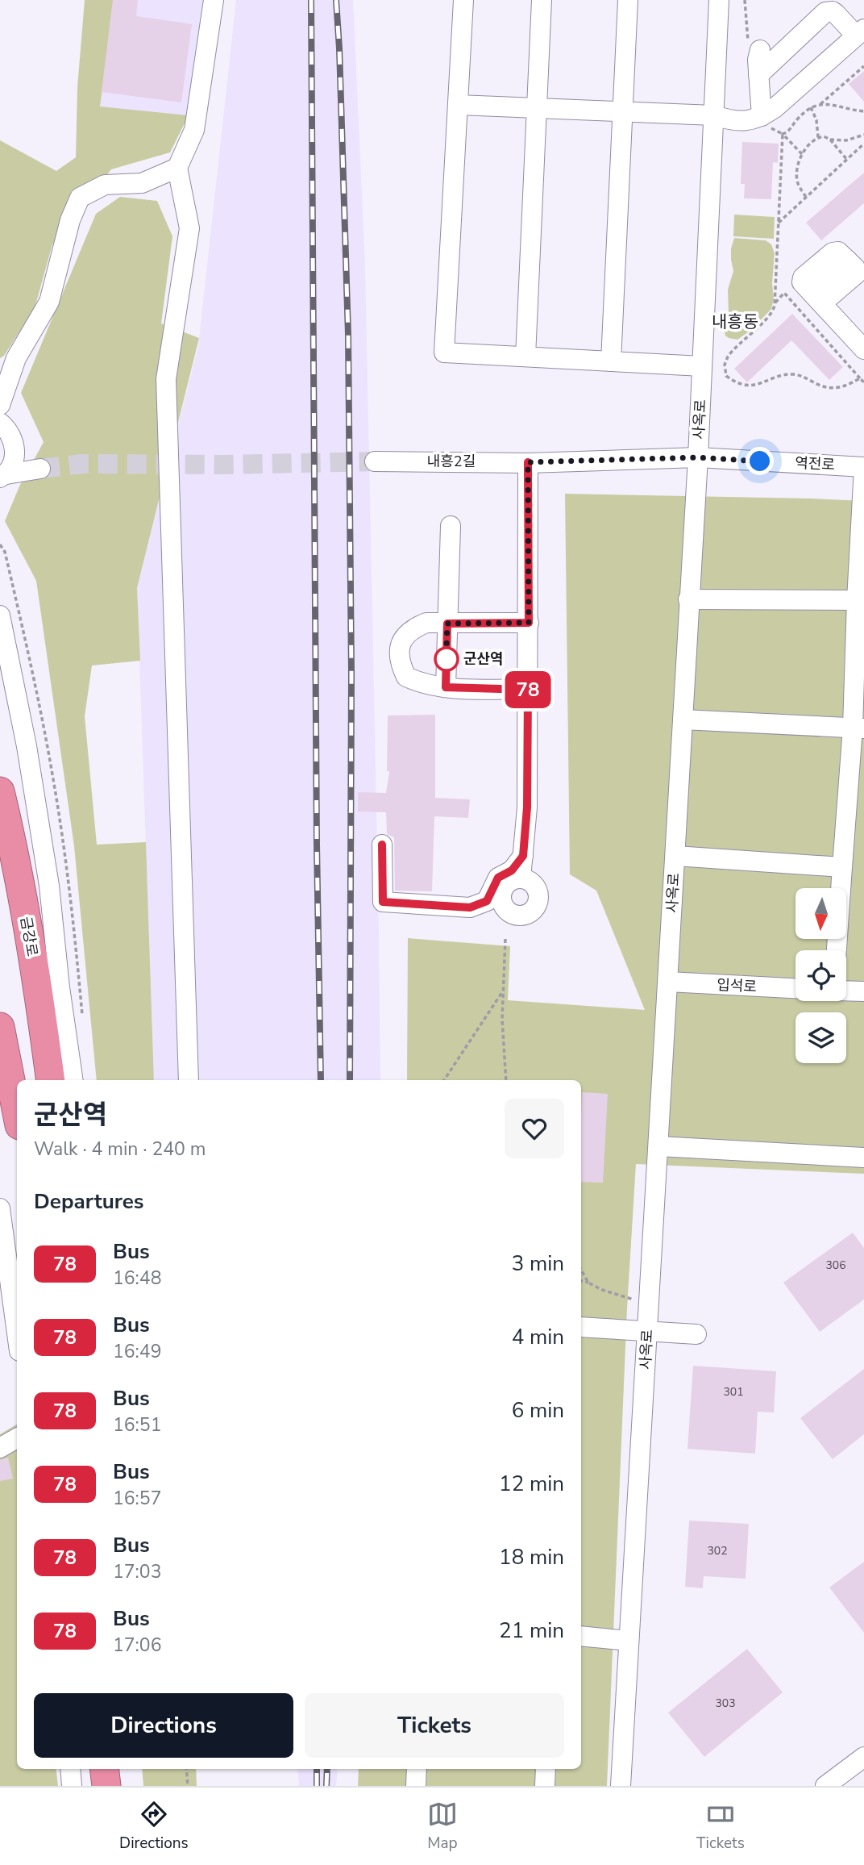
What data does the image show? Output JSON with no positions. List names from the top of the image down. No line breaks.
{"streets":{"highway":["금강로"],"street":["사옥로","내흥2길","역전로","입석로"]},"crossings":[["사옥로","역전로"],["사옥로","입석로"],["내흥2길","역전로"]],"districts":["내흥동"],"places":["군산역"],"lines":["bus line 78"],"house_numbers":["306","301","302","303"],"north":"bottom","page":{"on_map":"78","heading":[["군산역","Walk · 4 min · 240 m"],"Departures"],"list":[{"mark":"78","name":"Bus","note":"16:48","value":"3 min"},{"mark":"78","name":"Bus","note":"16:49","value":"4 min"},{"mark":"78","name":"Bus","note":"16:51","value":"6 min"},{"mark":"78","name":"Bus","note":"16:57","value":"12 min"},{"mark":"78","name":"Bus","note":"17:03","value":"18 min"},{"mark":"78","name":"Bus","note":"17:06","value":"21 min"}],"buttons":["Directions","Tickets"],"tabs":["Directions","Map","Tickets"]}}
